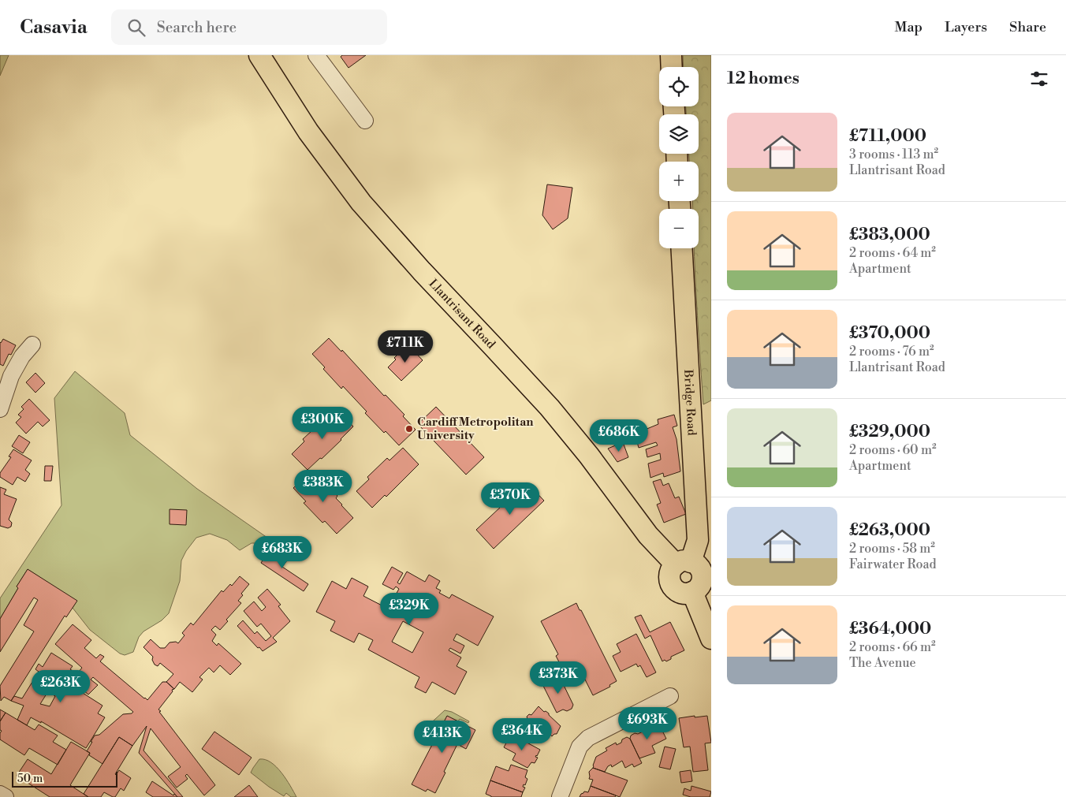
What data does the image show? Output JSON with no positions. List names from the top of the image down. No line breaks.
{"streets":{"main road":["Llantrisant Road","Bridge Road"]},"crossings":[["Llantrisant Road","Bridge Road"]],"places":["Cardiff Metropolitan University"],"scale_bar":"50 m","page":{"header":"Casavia","search":"Search here","nav":["Map","Layers","Share"],"heading":"12 homes","map_buttons":["+","−"],"list":[{"name":"£711,000","note":"3 rooms · 113 m² · Llantrisant Road"},{"name":"£383,000","note":"2 rooms · 64 m² · Apartment"},{"name":"£370,000","note":"2 rooms · 76 m² · Llantrisant Road"},{"name":"£329,000","note":"2 rooms · 60 m² · Apartment"},{"name":"£263,000","note":"2 rooms · 58 m² · Fairwater Road"},{"name":"£364,000","note":"2 rooms · 66 m² · The Avenue"}],"price":["£711K","£300K","£686K","£383K","£370K","£683K","£329K","£373K","£263K","£693K","£364K","£413K"],"scale":"50 m"}}
